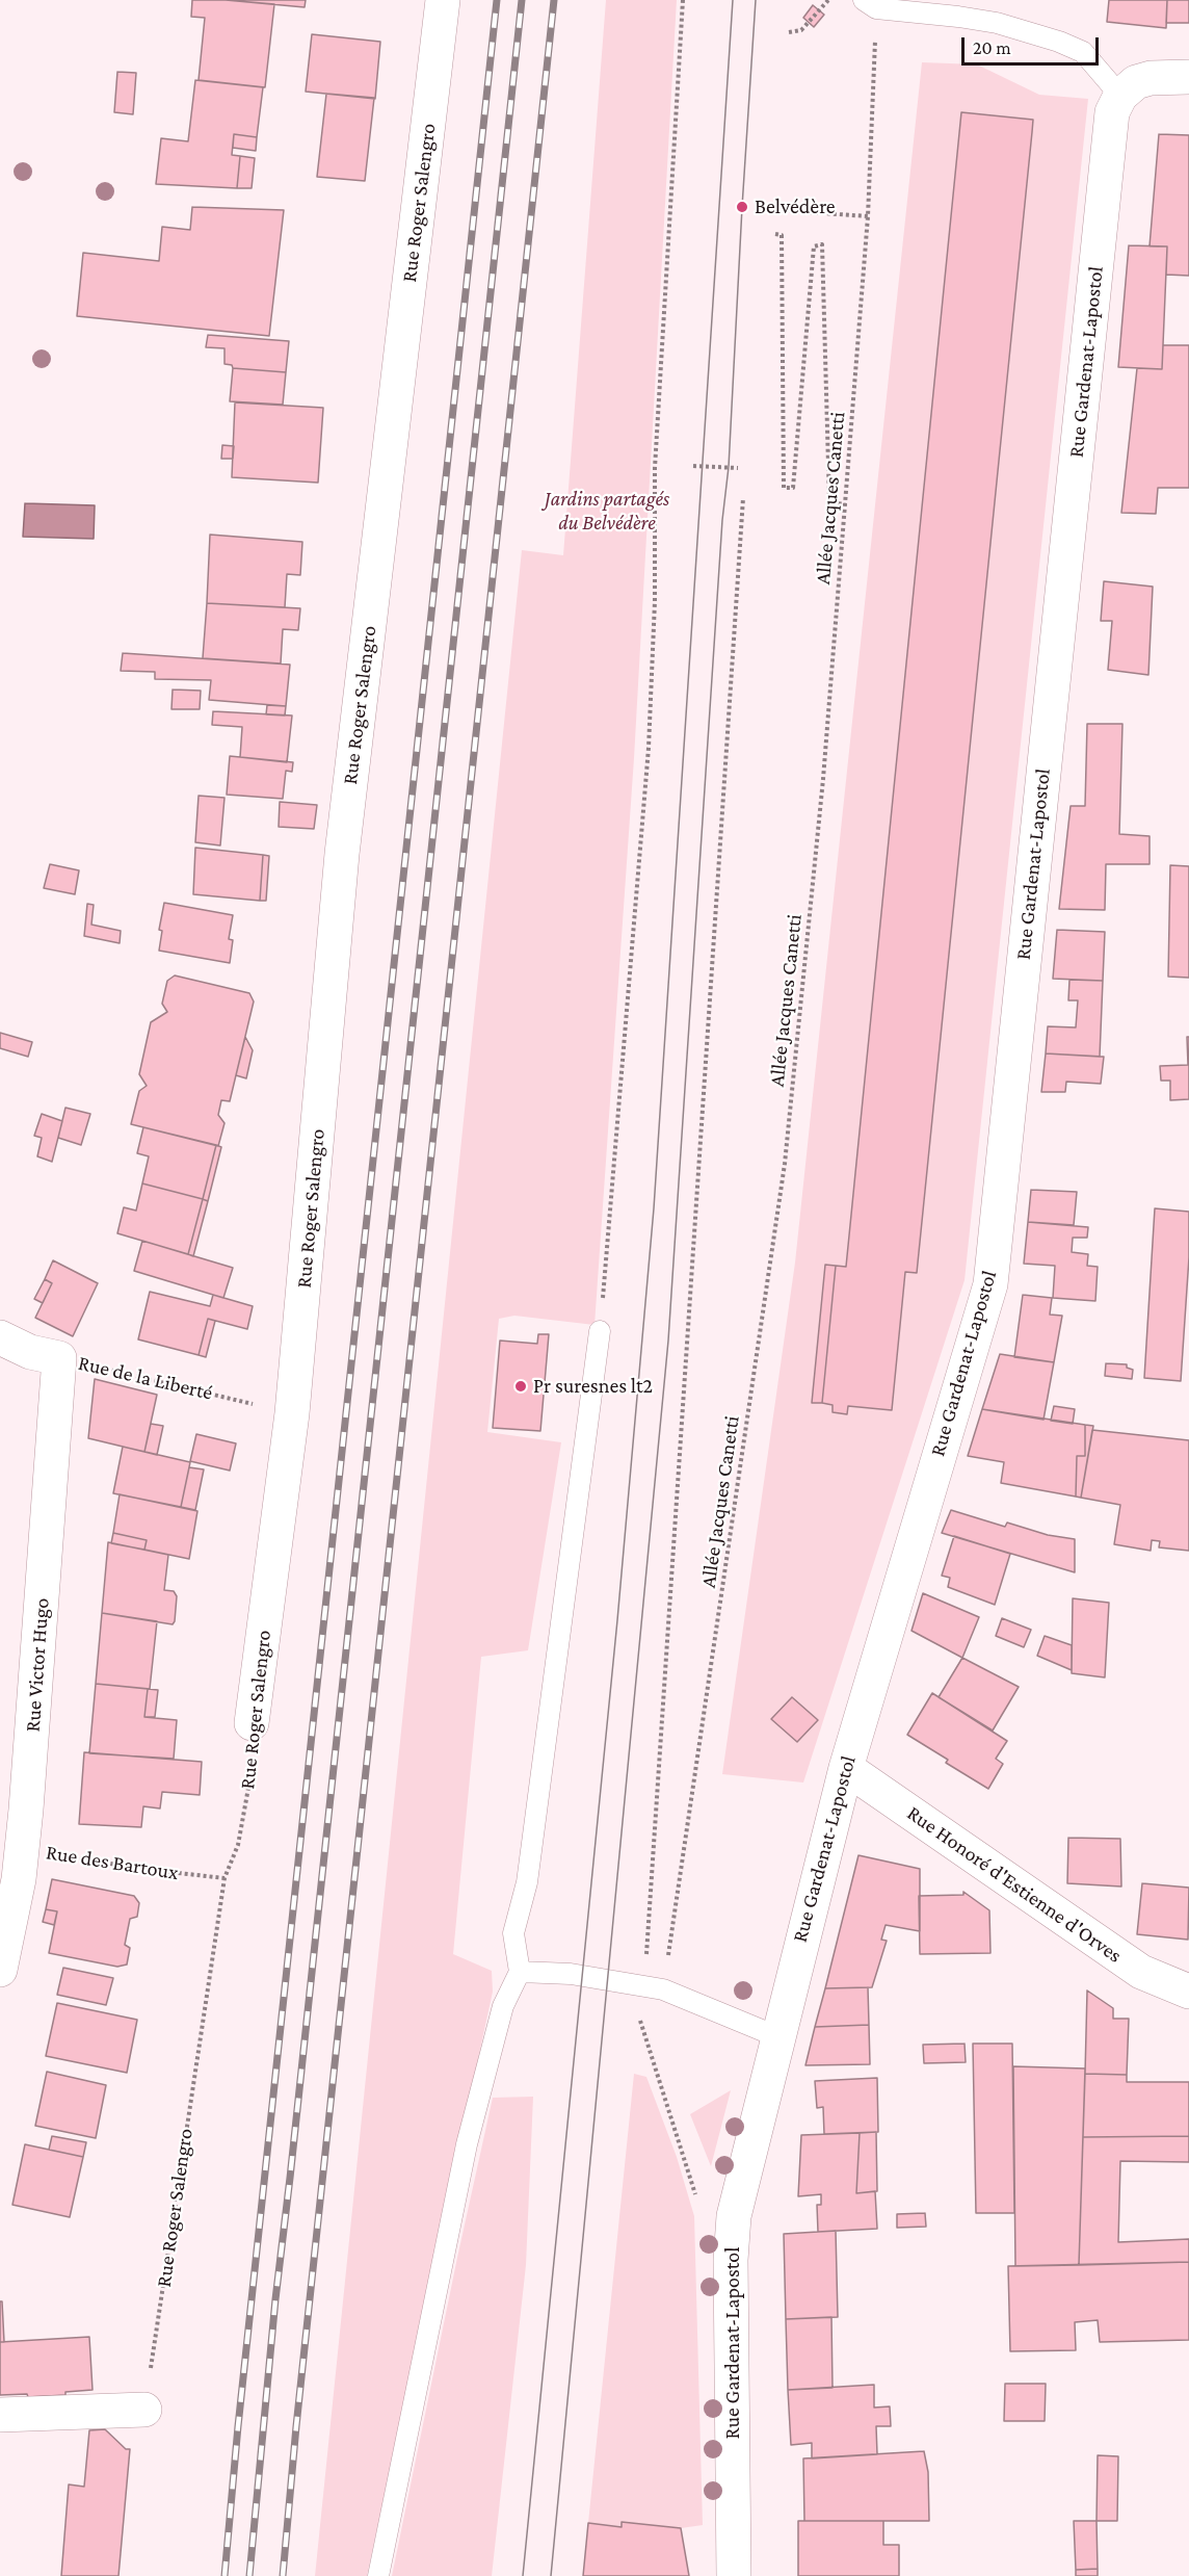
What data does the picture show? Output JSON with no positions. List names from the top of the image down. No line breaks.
{"streets":{"street":["Rue Roger Salengro","Rue Gardenat-Lapostol","Rue de la Liberté","Rue Victor Hugo","Rue Honoré d'Estienne d'Orves"],"path":["Allée Jacques Canetti","Rue des Bartoux"]},"crossings":[["Rue Roger Salengro","Rue de la Liberté"],["Rue Roger Salengro","Rue des Bartoux"],["Rue Gardenat-Lapostol","Rue Honoré d'Estienne d'Orves"],["Rue de la Liberté","Rue Victor Hugo"],["Rue Victor Hugo","Rue des Bartoux"]],"parks":["Jardins partagés du Belvédère"],"places":["Belvédère","Pr suresnes lt2"],"scale_bar":"20 m"}
